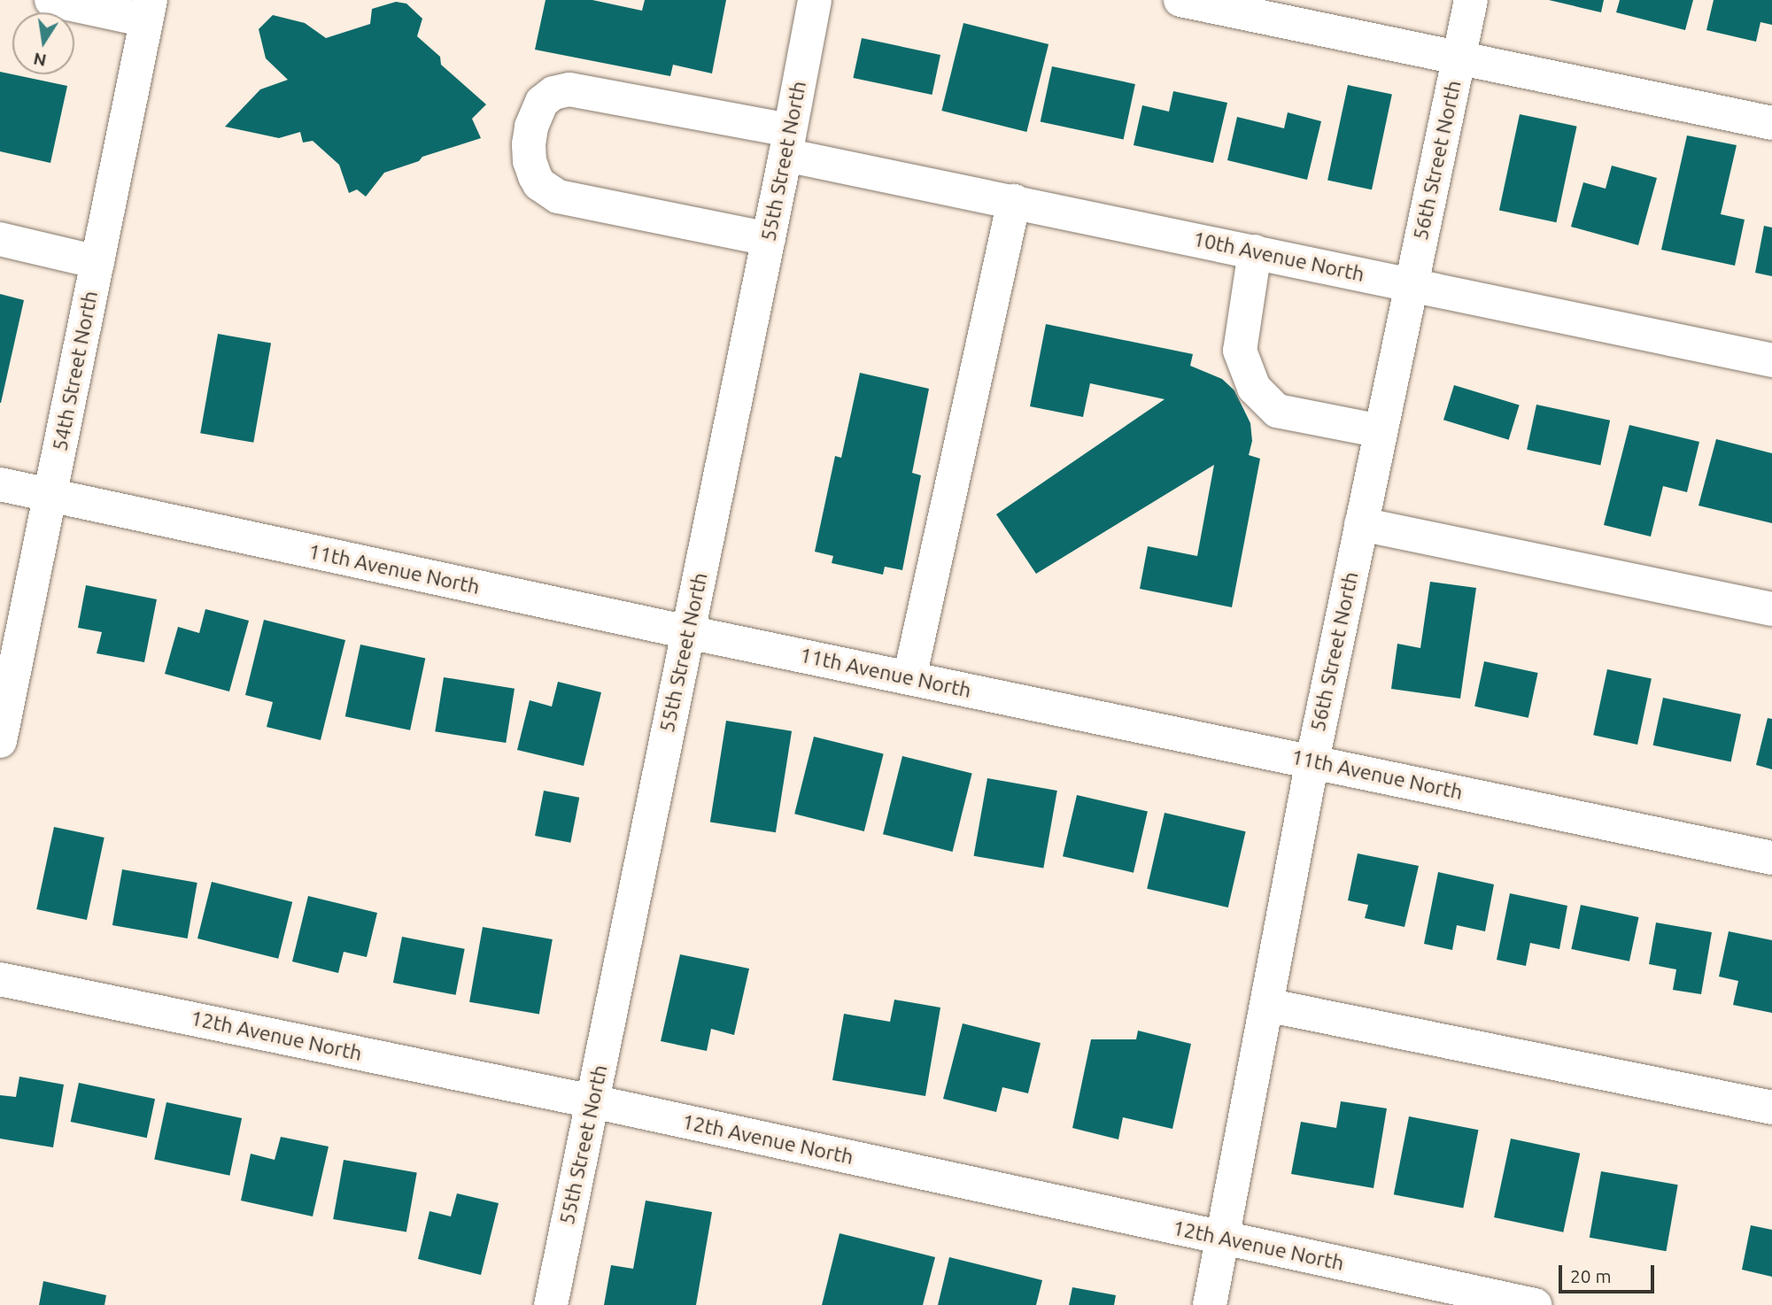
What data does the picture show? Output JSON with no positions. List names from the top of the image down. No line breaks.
{"streets":{"street":["56th Street North","55th Street North","10th Avenue North","54th Street North","11th Avenue North","12th Avenue North"]},"crossings":[["56th Street North","10th Avenue North"],["56th Street North","11th Avenue North"],["56th Street North","12th Avenue North"],["55th Street North","10th Avenue North"],["55th Street North","11th Avenue North"],["55th Street North","12th Avenue North"],["54th Street North","11th Avenue North"]],"scale_bar":"20 m","north":"bottom"}
